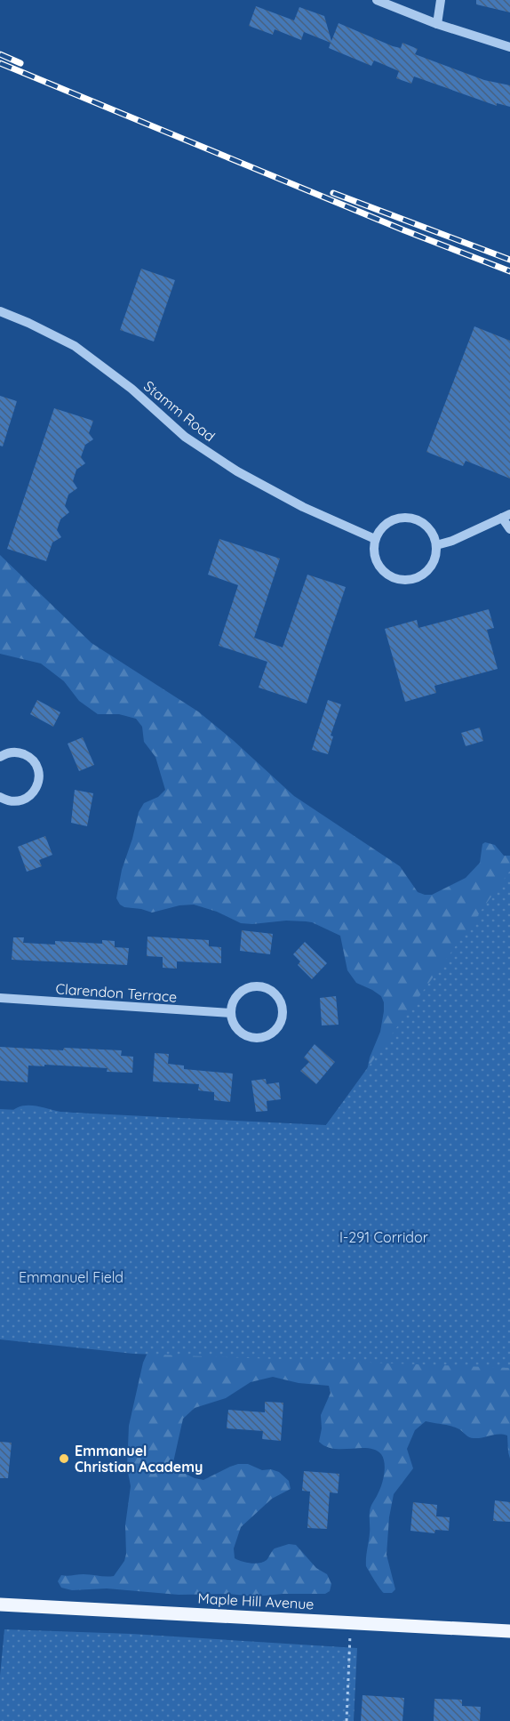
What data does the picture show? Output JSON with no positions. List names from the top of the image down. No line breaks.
{"streets":{"main road":["Maple Hill Avenue"],"street":["Stamm Road","Clarendon Terrace"]},"parks":["I-291 Corridor","Emmanuel Field"],"places":["Emmanuel Christian Academy"]}
